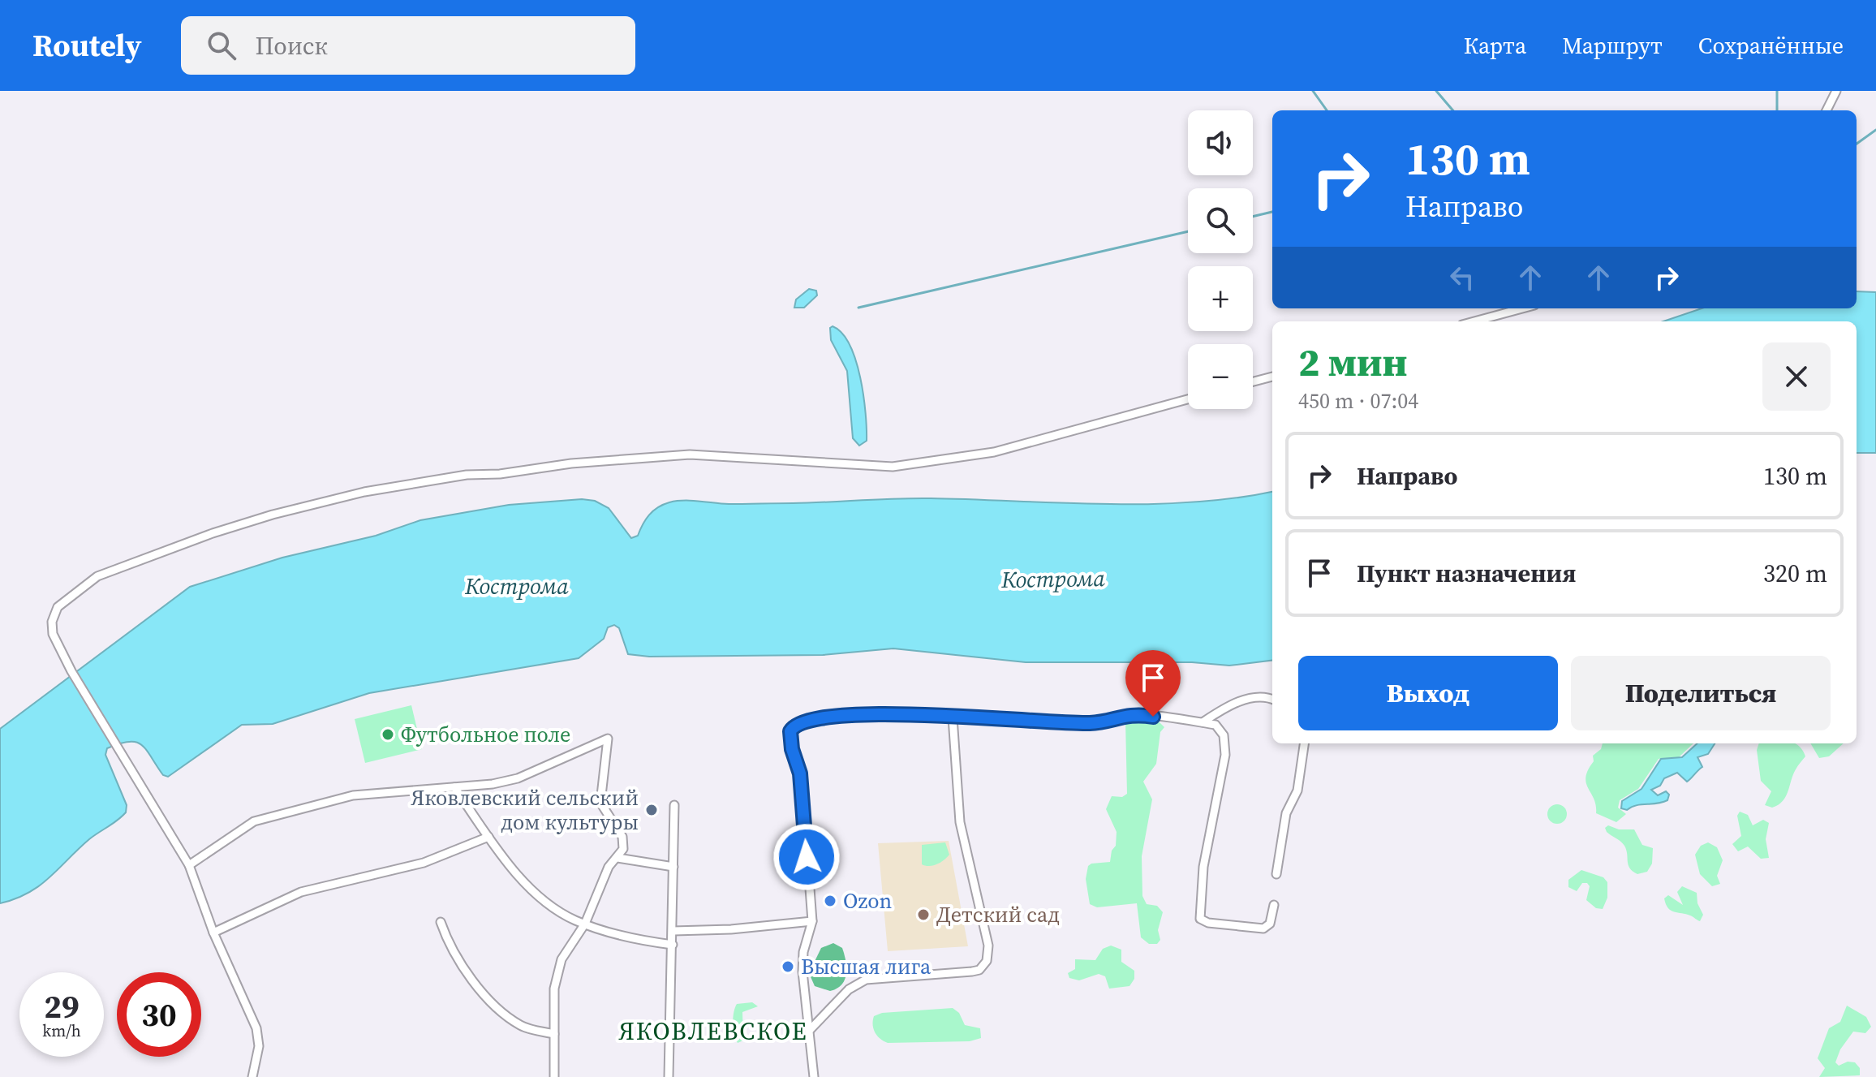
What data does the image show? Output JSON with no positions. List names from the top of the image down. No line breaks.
{"districts":["ЯКОВЛЕВСКОЕ"],"water":["Кострома"],"places":["Футбольное поле","Яковлевский сельский дом культуры","Ozon","Детский сад","Высшая лига"],"page":{"header":"Routely","search":"Поиск","nav":["Карта","Маршрут","Сохранённые"],"map_buttons":["+","−"],"turn":["130 m","Направо"],"heading":["2 мин","450 m · 07:04"],"list":[{"name":"Направо","value":"130 m"},{"name":"Пункт назначения","value":"320 m"}],"buttons":["Выход","Поделиться"],"speed":"29 km/h","limit":"30"}}
